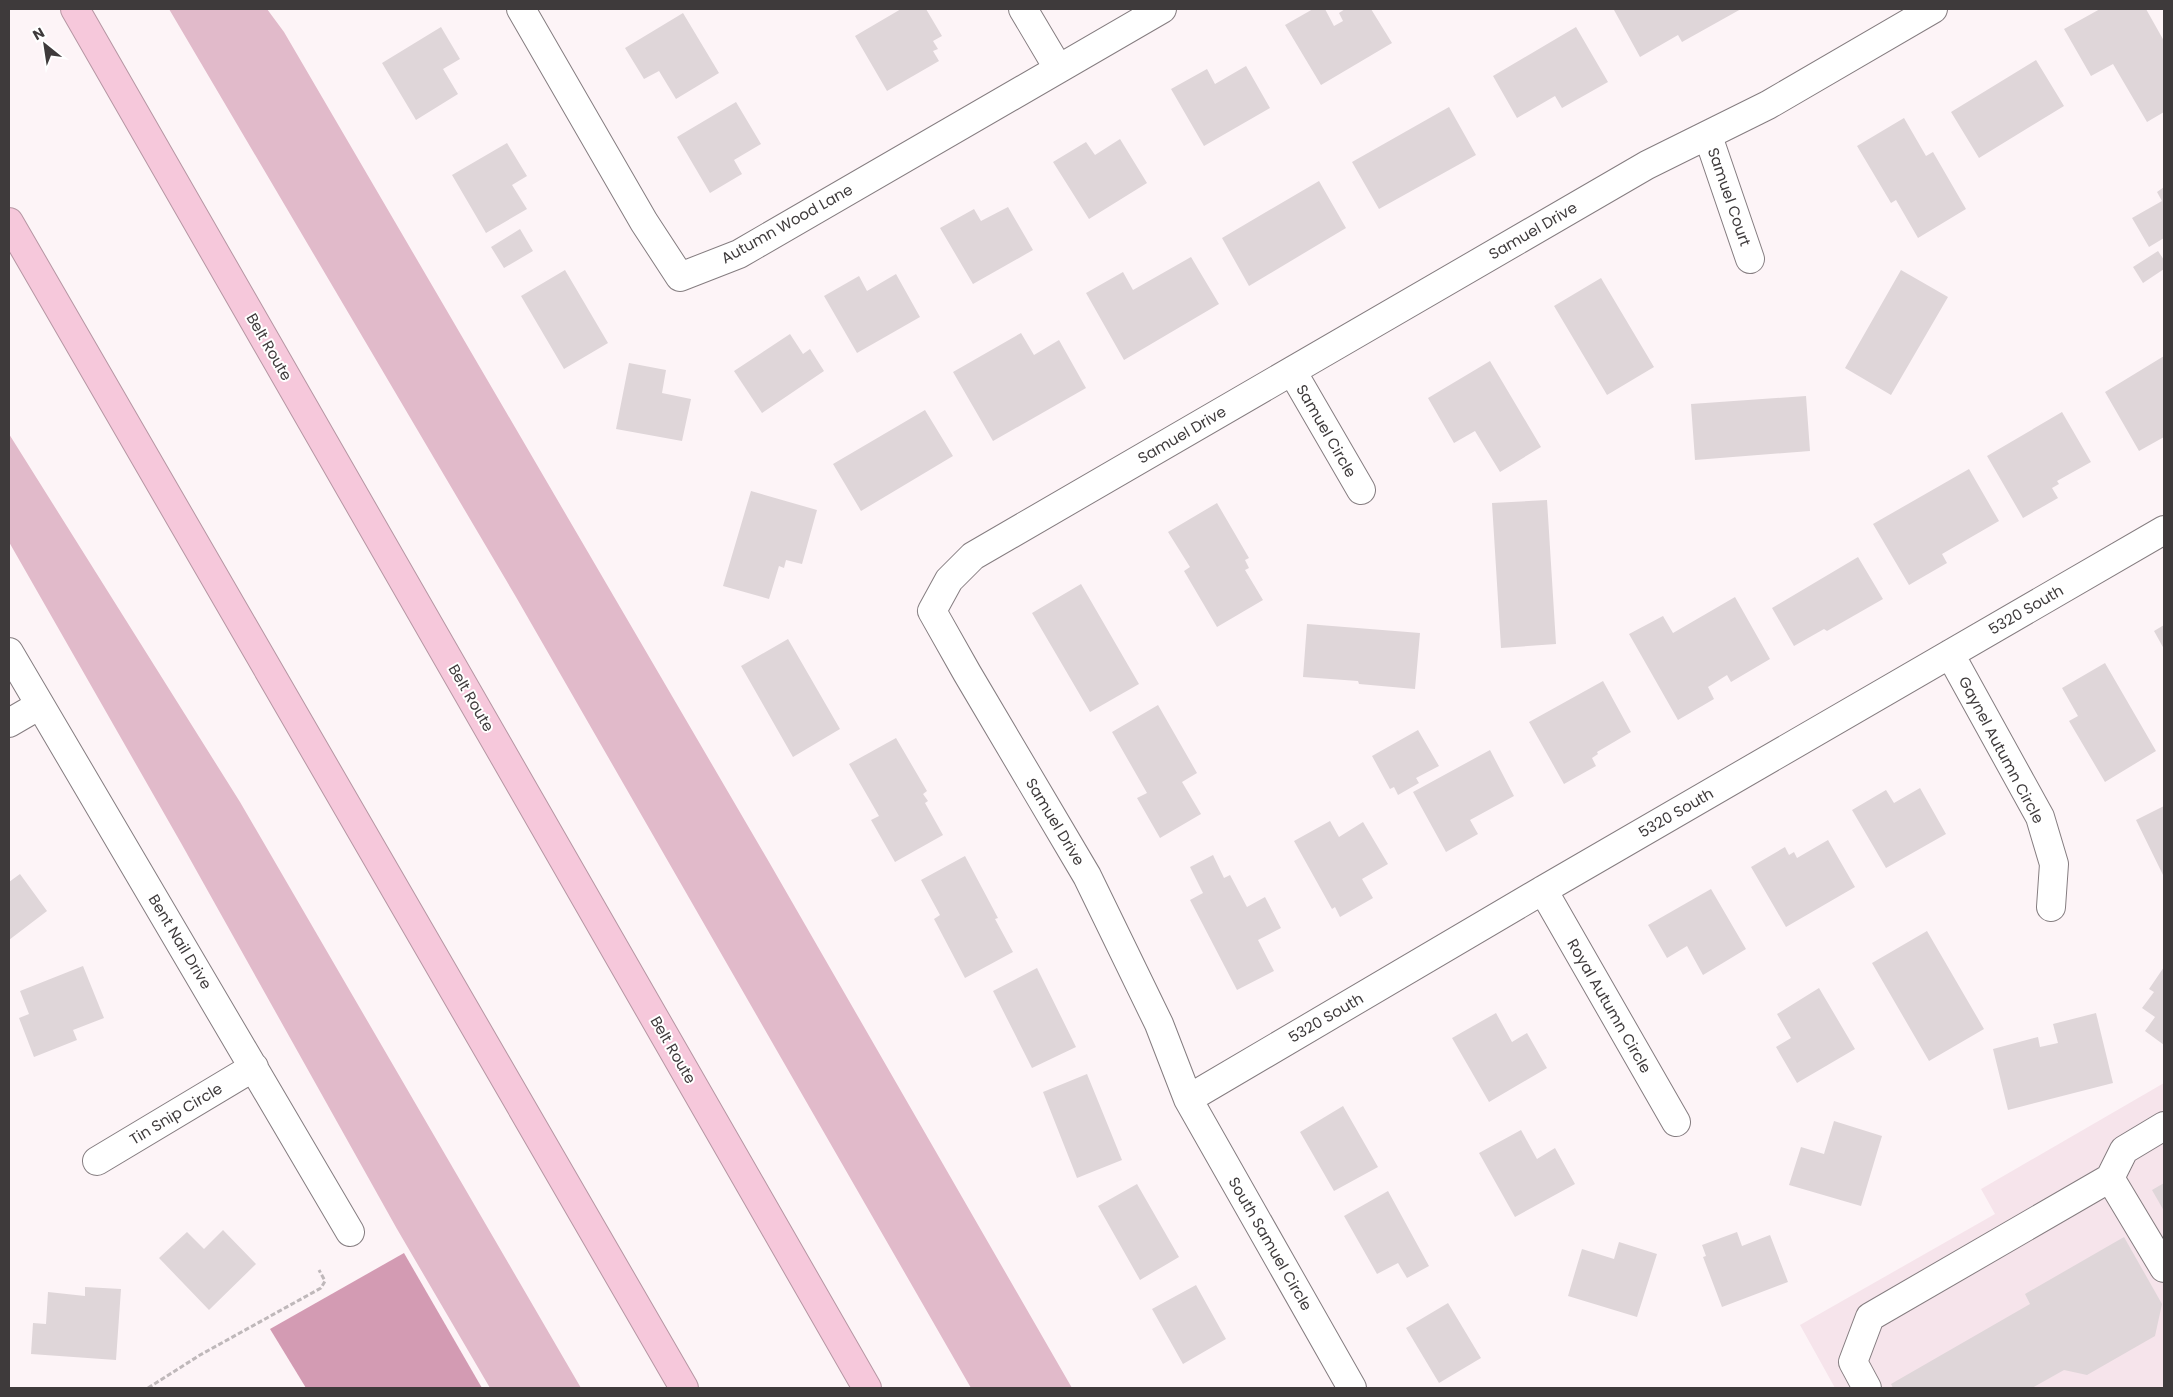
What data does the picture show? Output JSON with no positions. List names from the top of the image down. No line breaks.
{"streets":{"highway":["Belt Route"],"street":["Samuel Court","Autumn Wood Lane","Samuel Drive","Samuel Circle","5320 South","Gaynel Autumn Circle","Bent Nail Drive","Royal Autumn Circle","Tin Snip Circle","South Samuel Circle"]},"crossings":[["Samuel Court","Samuel Drive"],["Samuel Drive","Samuel Circle"],["Samuel Drive","5320 South"],["Samuel Drive","South Samuel Circle"],["5320 South","Gaynel Autumn Circle"],["5320 South","Royal Autumn Circle"],["5320 South","South Samuel Circle"],["Bent Nail Drive","Tin Snip Circle"]],"north":"top left"}
